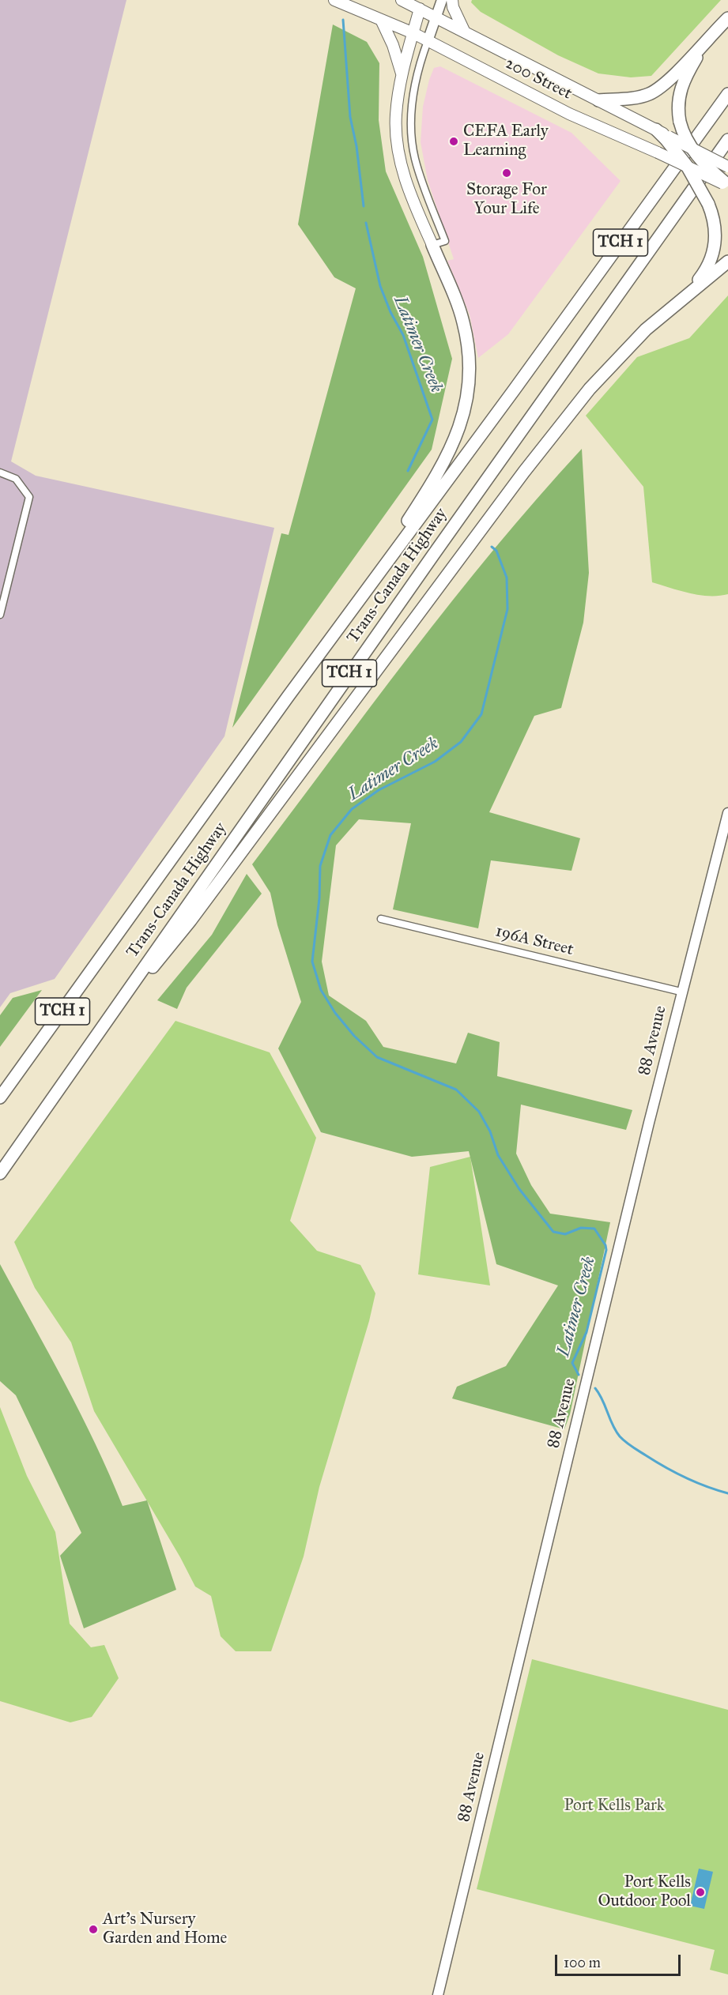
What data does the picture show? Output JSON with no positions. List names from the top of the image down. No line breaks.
{"streets":{"highway":["TCH 1","Trans-Canada Highway"],"main road":["200 Street","88 Avenue"],"street":["196A Street"]},"crossings":[["196A Street","88 Avenue"]],"water":["Latimer Creek"],"parks":["Port Kells Park"],"places":["CEFA Early Learning","Storage For Your Life","Port Kells Outdoor Pool","Art's Nursery Garden and Home"],"scale_bar":"100 m"}
